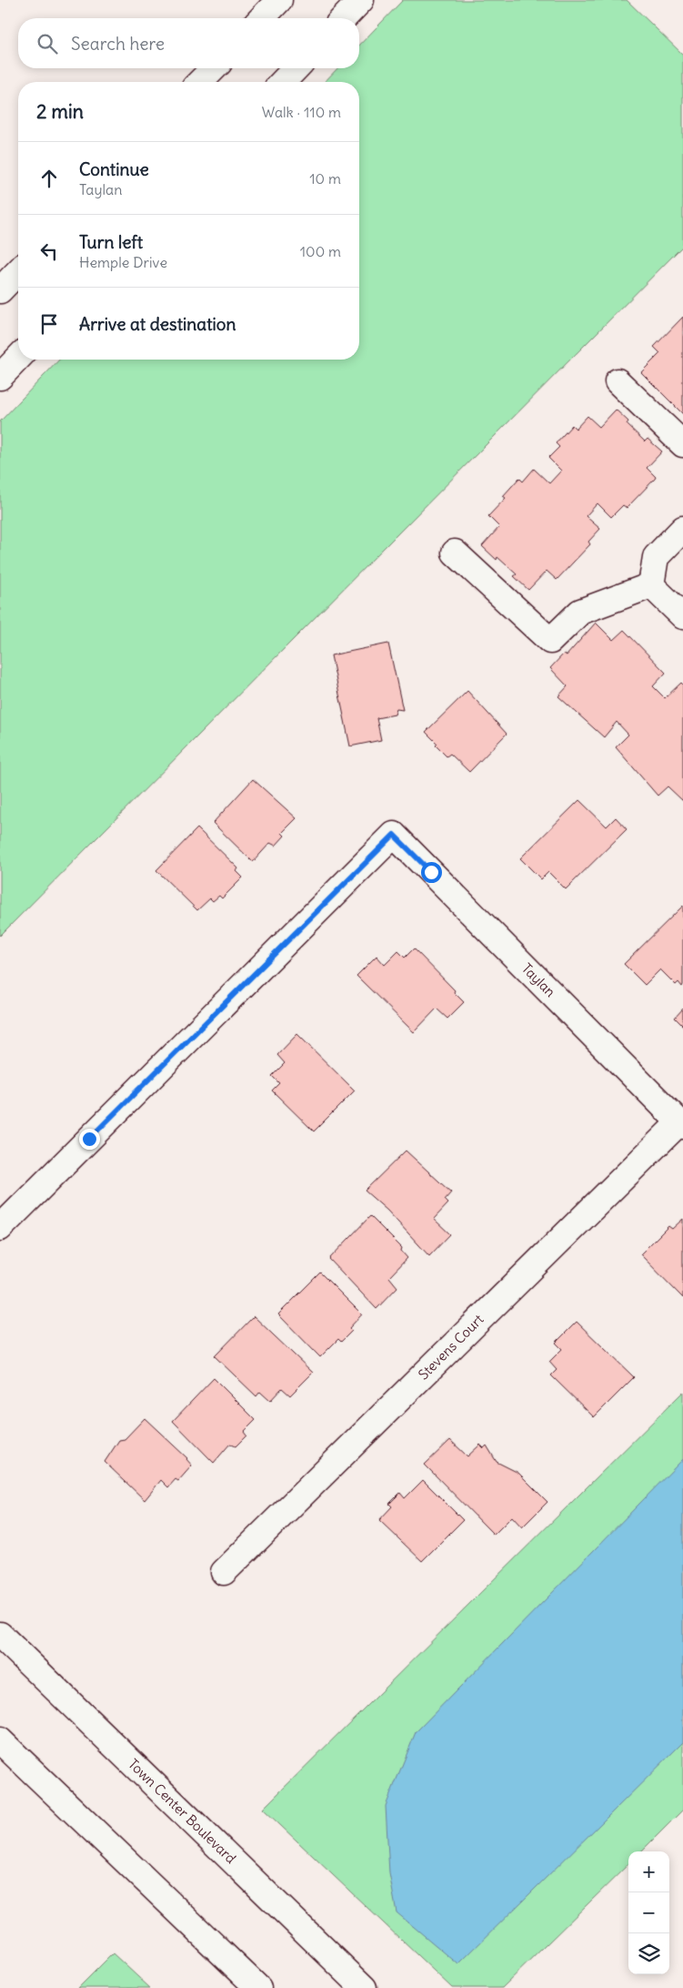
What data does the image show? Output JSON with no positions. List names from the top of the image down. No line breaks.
{"streets":{"street":["Taylan","Stevens Court","Town Center Boulevard"]},"crossings":[["Taylan","Stevens Court"]],"page":{"search":"Search here","heading":["2 min","Walk · 110 m"],"list":[["Continue","Taylan","10 m"],["Turn left","Hemple Drive","100 m"],"Arrive at destination"],"map_buttons":["+","−"]}}
